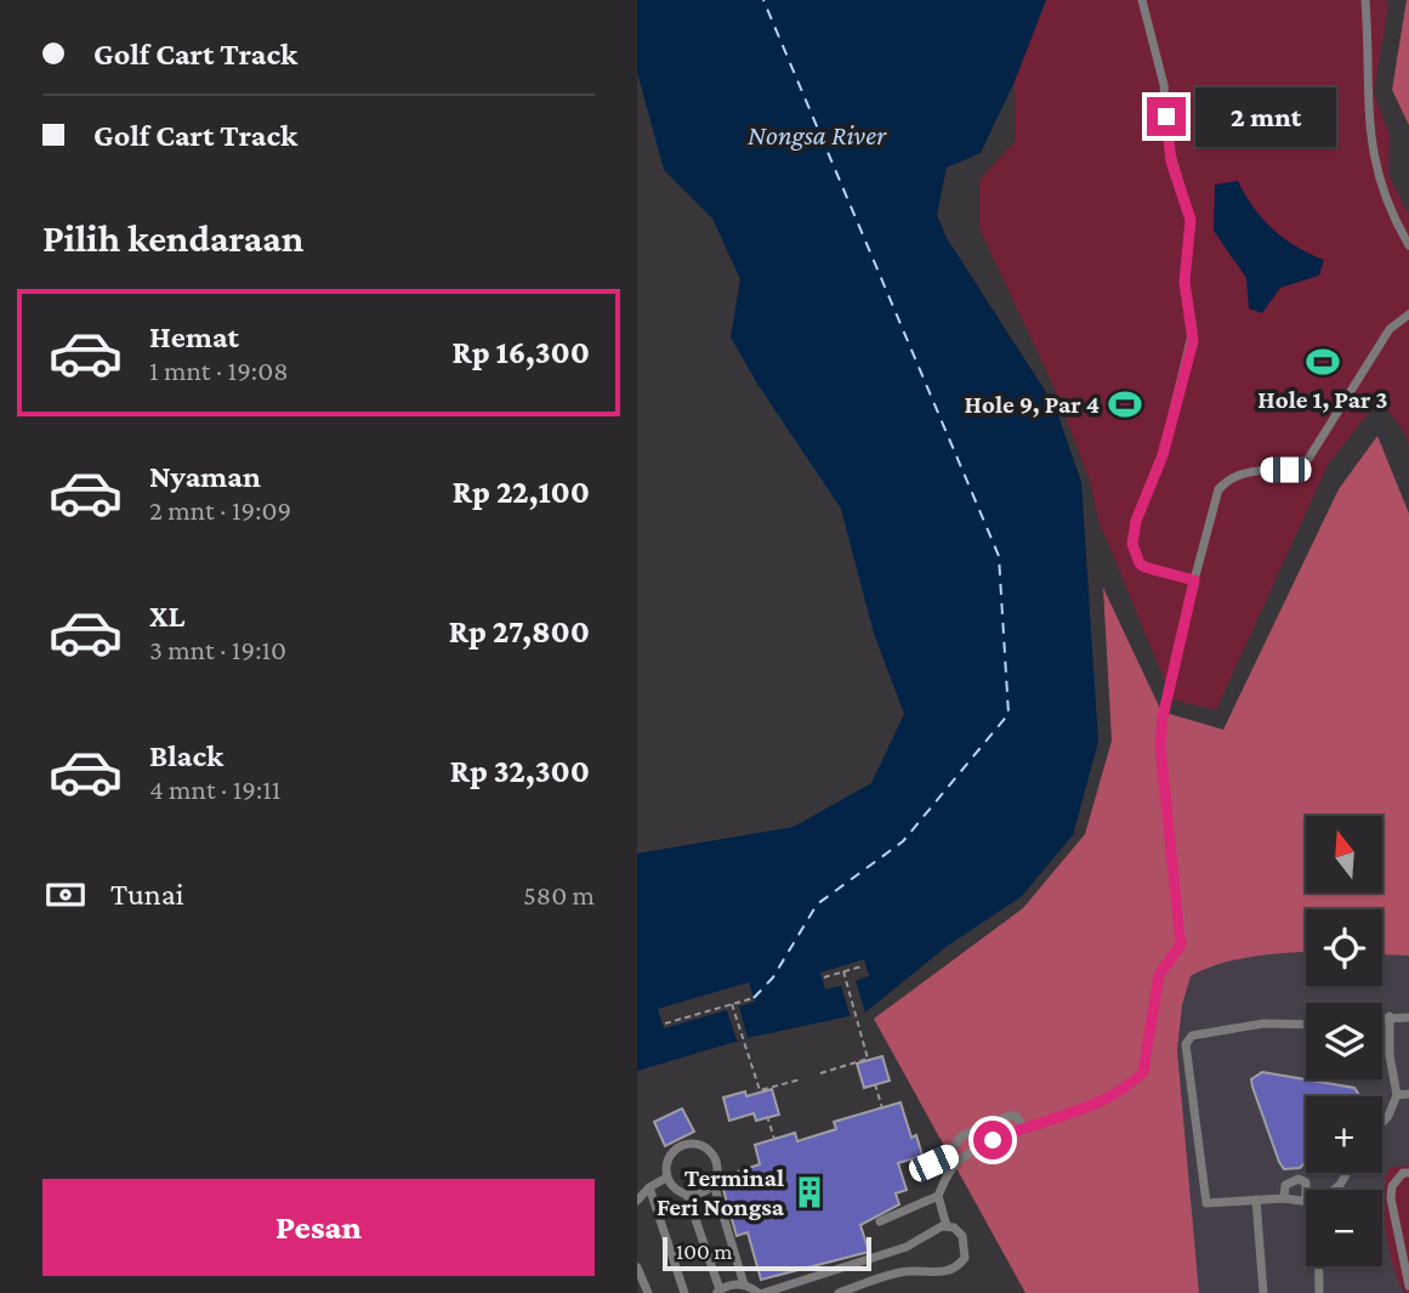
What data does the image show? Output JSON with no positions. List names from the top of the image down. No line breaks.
{"water":["Nongsa River"],"places":{"sports":["Hole 1, Par 3","Hole 9, Par 4"],"building":["Terminal Feri Nongsa"]},"scale_bar":"100 m","north":"top","page":{"banner":["Golf Cart Track","Golf Cart Track"],"bubble":"2 mnt","heading":"Pilih kendaraan","list":[{"name":"Hemat","note":"1 mnt · 19:08","value":"Rp 16,300"},{"name":"Nyaman","note":"2 mnt · 19:09","value":"Rp 22,100"},{"name":"XL","note":"3 mnt · 19:10","value":"Rp 27,800"},{"name":"Black","note":"4 mnt · 19:11","value":"Rp 32,300"}],"map_buttons":["+","−"],"pay":["Tunai","580 m"],"buttons":"Pesan","scale":"100 m"}}
